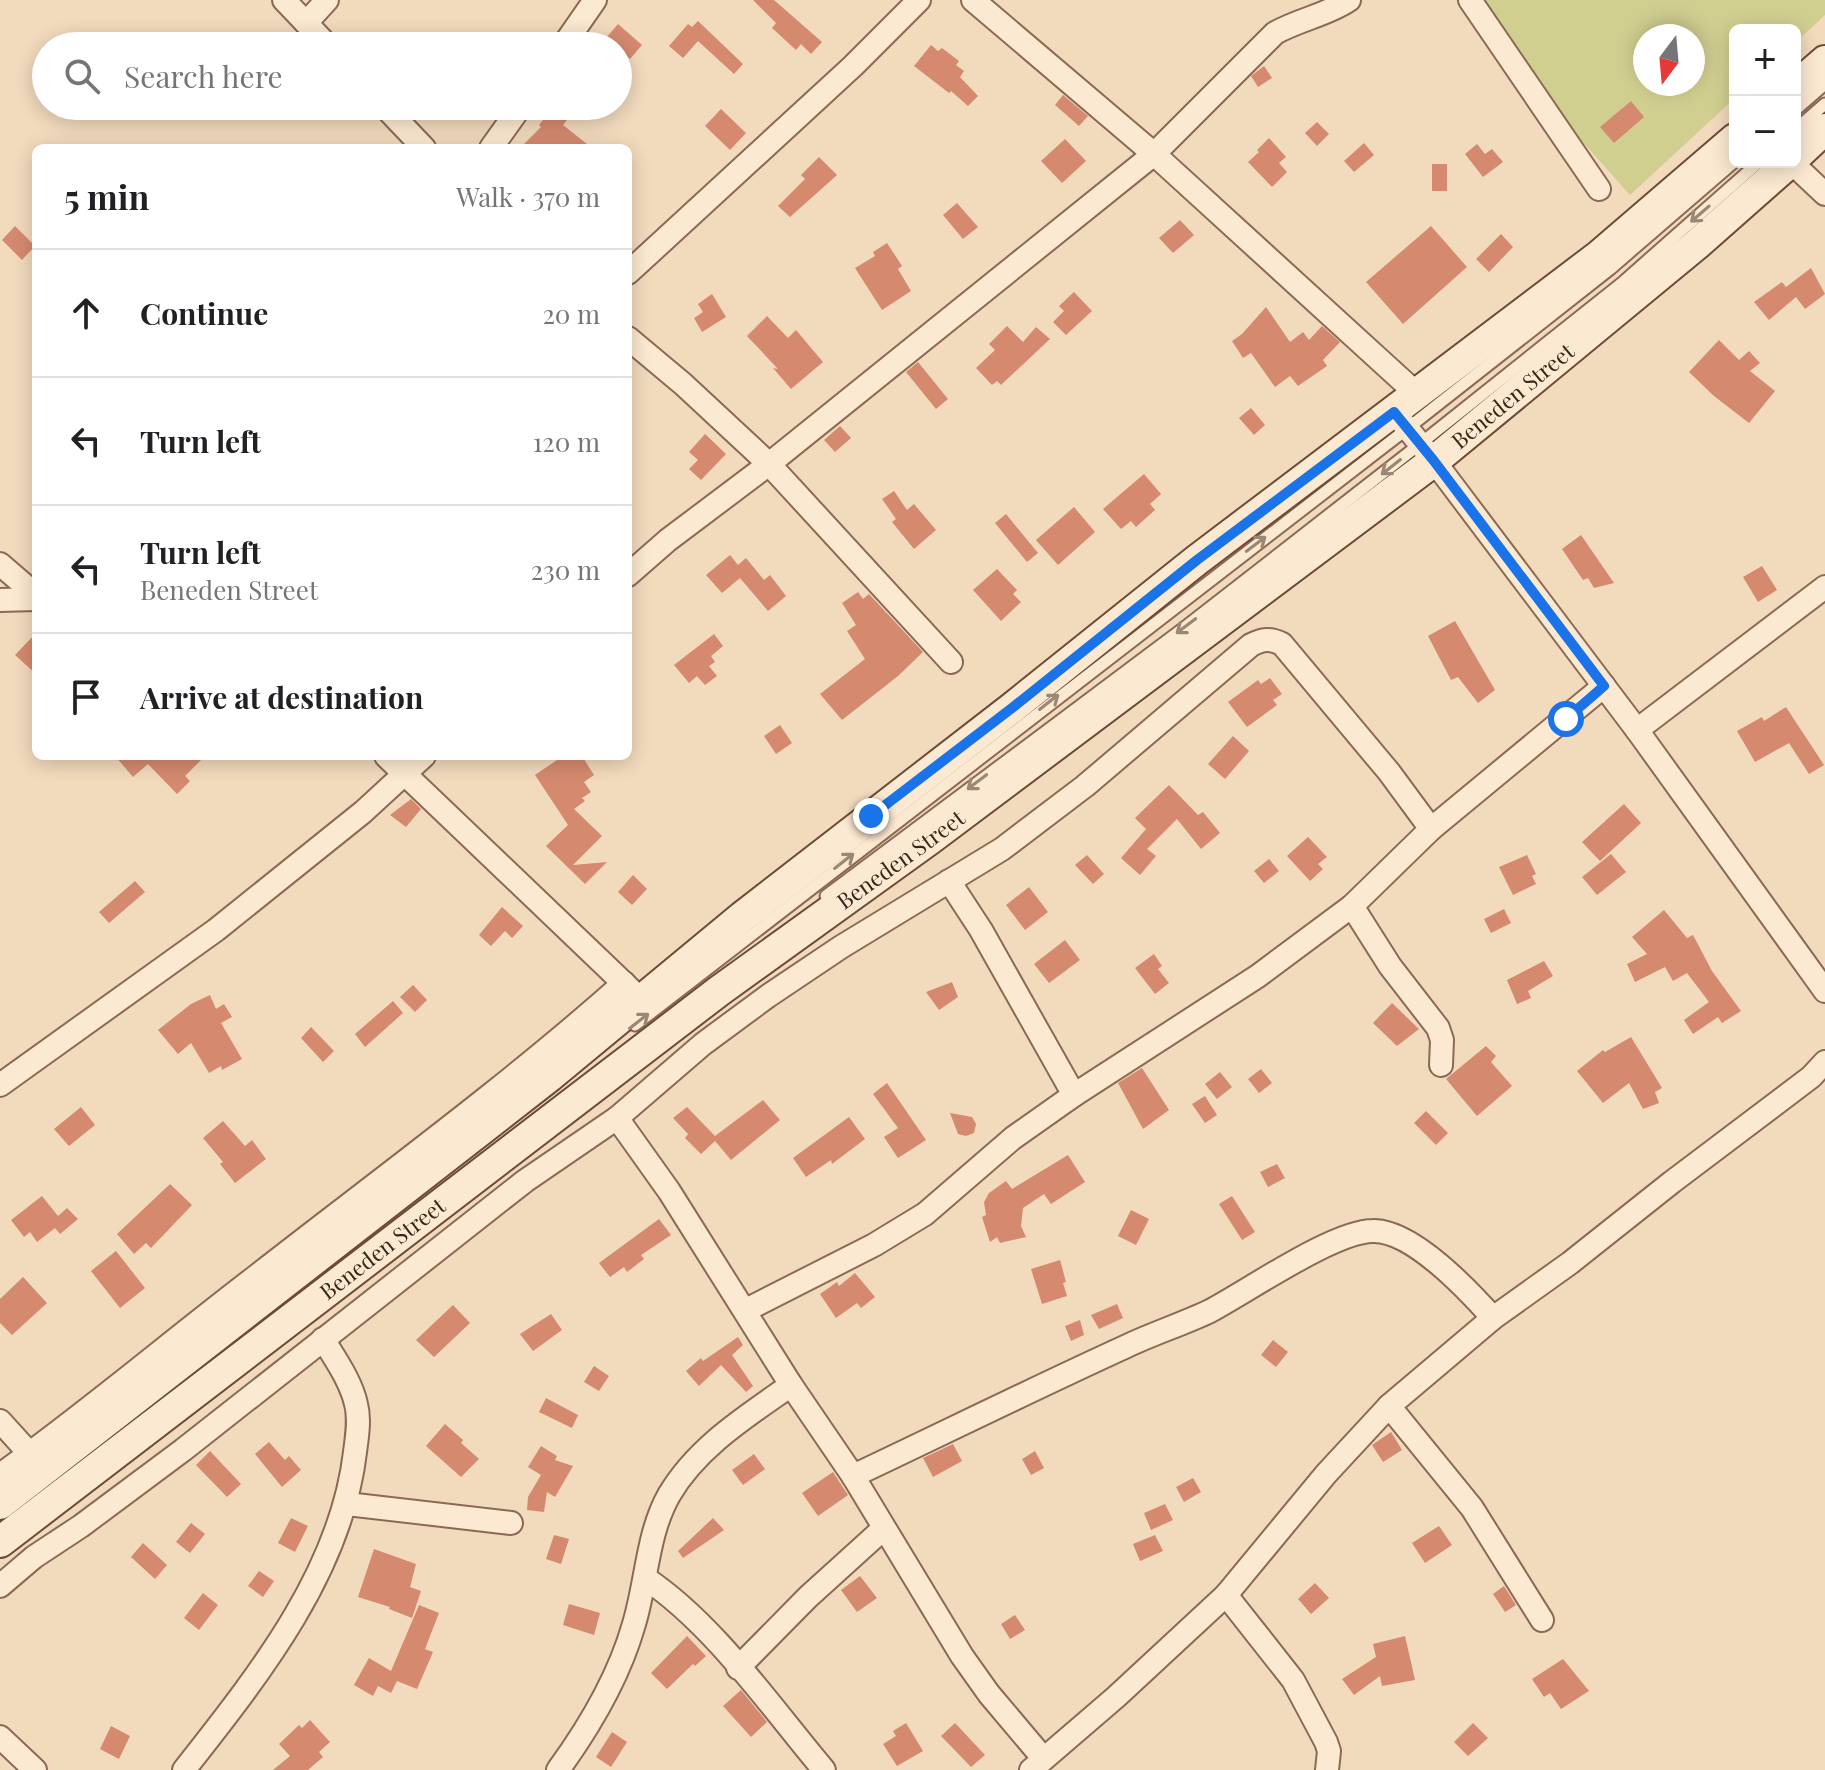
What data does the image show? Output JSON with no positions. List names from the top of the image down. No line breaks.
{"streets":{"main road":["Beneden Street"]},"north":"bottom","page":{"map_buttons":["+","−"],"search":"Search here","heading":["5 min","Walk · 370 m"],"list":[["Continue","20 m"],["Turn left","120 m"],["Turn left","Beneden Street","230 m"],"Arrive at destination"]}}
